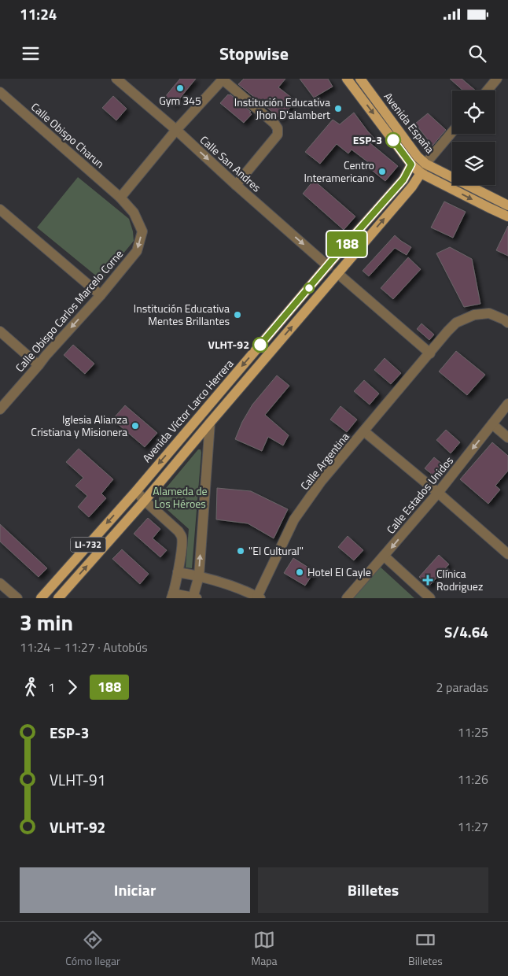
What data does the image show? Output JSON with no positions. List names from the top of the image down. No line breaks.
{"streets":{"main road":["Avenida España","Avenida Víctor Larco Herrera","LI-732"],"street":["Calle Obispo Charun","Calle San Andres","Calle Obispo Carlos Marcelo Corne","Calle Argentina","Calle Estados Unidos"]},"crossings":[["Avenida España","Avenida Víctor Larco Herrera"],["Avenida España","LI-732"],["Calle Obispo Charun","Calle Obispo Carlos Marcelo Corne"],["Calle San Andres","Avenida Víctor Larco Herrera"]],"one_way":["Calle San Andres","Calle Obispo Carlos Marcelo Corne","Calle Estados Unidos"],"parks":["Alameda de Los Héroes"],"places":{"other":["Gym 345","Institución Educativa Jhon D'alambert","ESP-3","Centro Interamericano","Institución Educativa Mentes Brillantes","VLHT-92","Iglesia Alianza Cristiana y Misionera","\"El Cultural\"","Hotel El Cayle"],"health":["Clínica Rodriguez"]},"lines":["bus line 188"],"page":{"status":"11:24","header":"Stopwise","on_map":"188","heading":["3 min","11:24 – 11:27 · Autobús","S/4.64"],"legs":["1","188","2 paradas"],"list":[{"name":"ESP-3","value":"11:25"},{"name":"VLHT-91","value":"11:26"},{"name":"VLHT-92","value":"11:27"}],"buttons":["Iniciar","Billetes"],"tabs":["Cómo llegar","Mapa","Billetes"]}}
